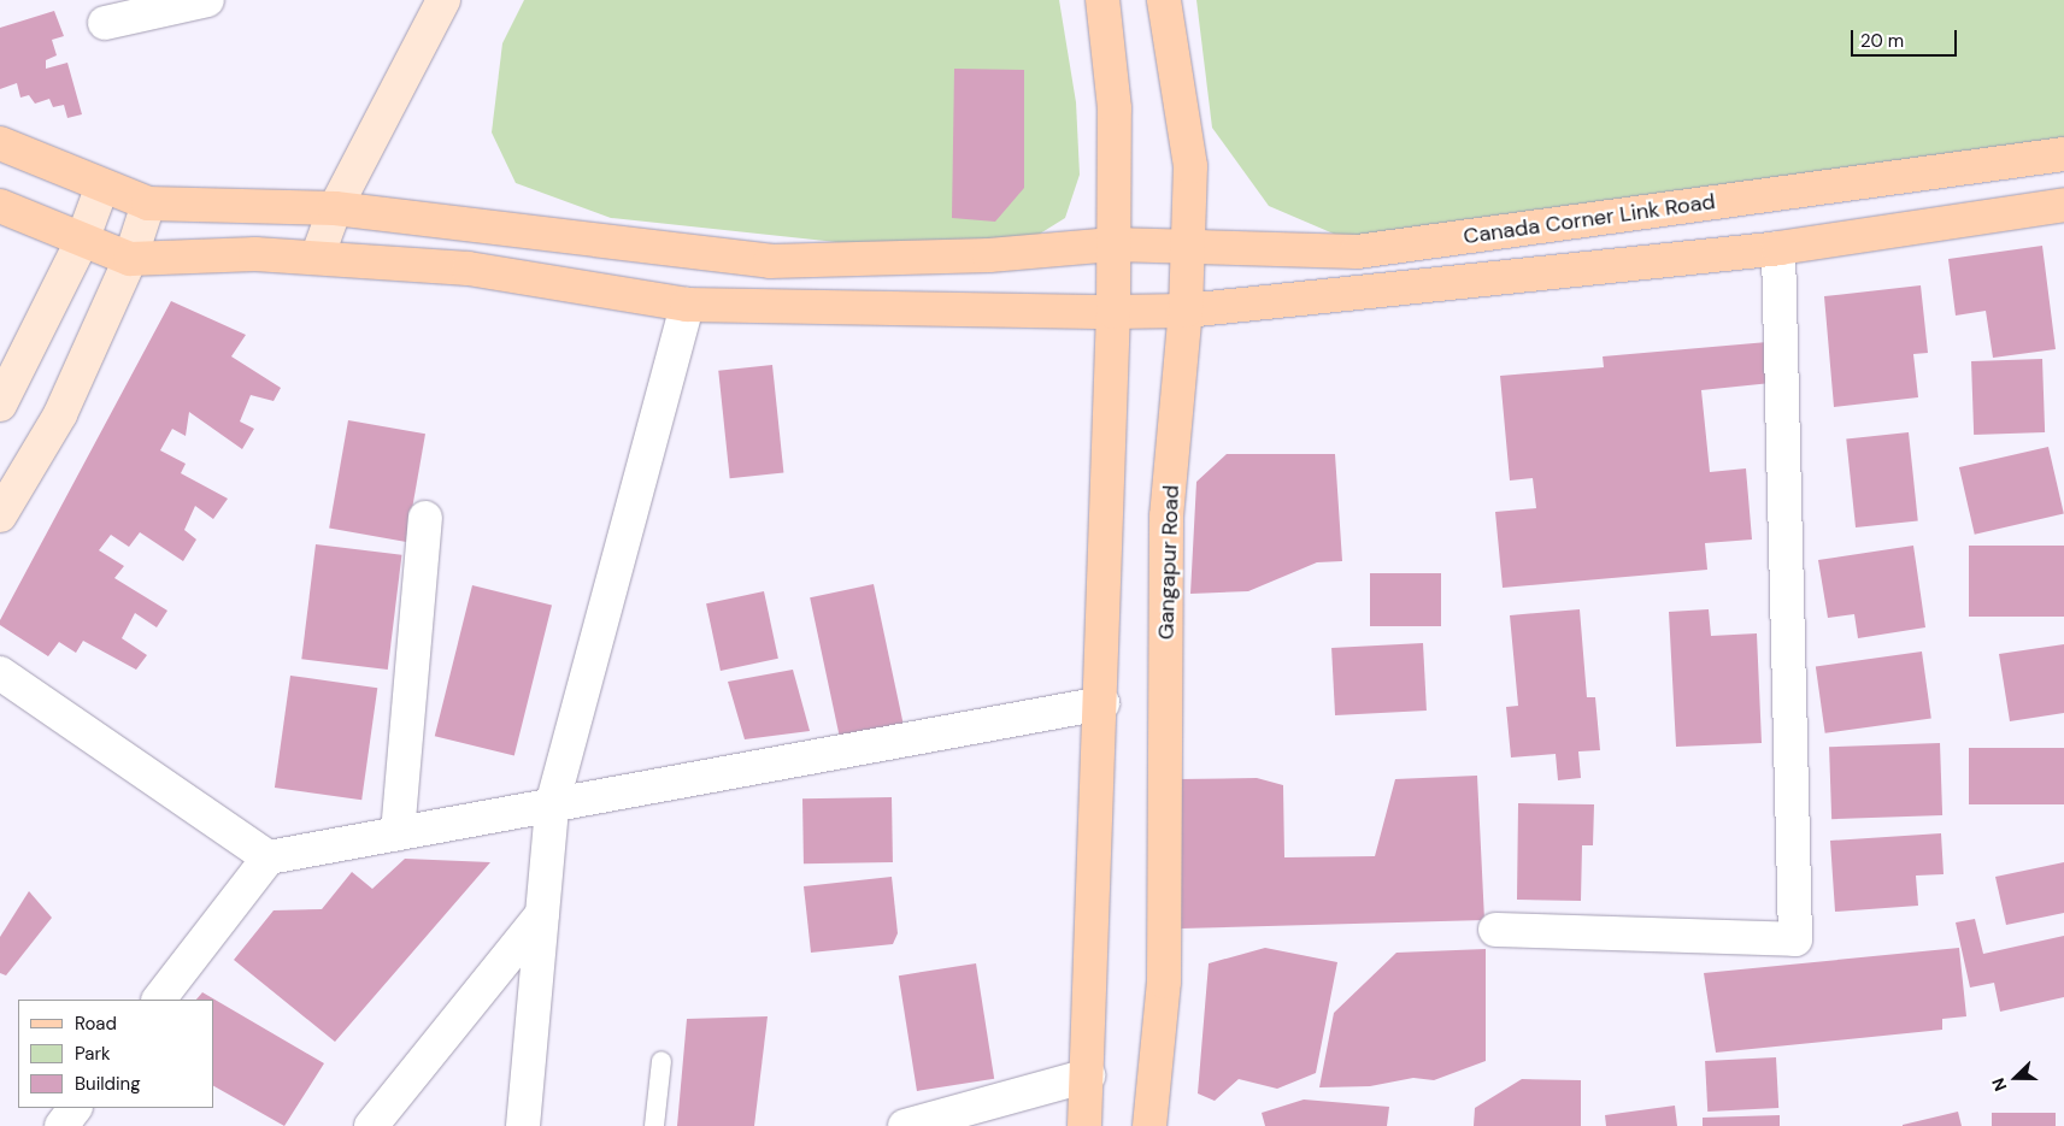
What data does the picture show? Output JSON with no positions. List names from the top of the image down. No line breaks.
{"streets":{"main road":["Canada Corner Link Road","Gangapur Road"]},"crossings":[["Canada Corner Link Road","Gangapur Road"]],"legend":["Road","Park","Building"],"scale_bar":"20 m","north":"left"}
